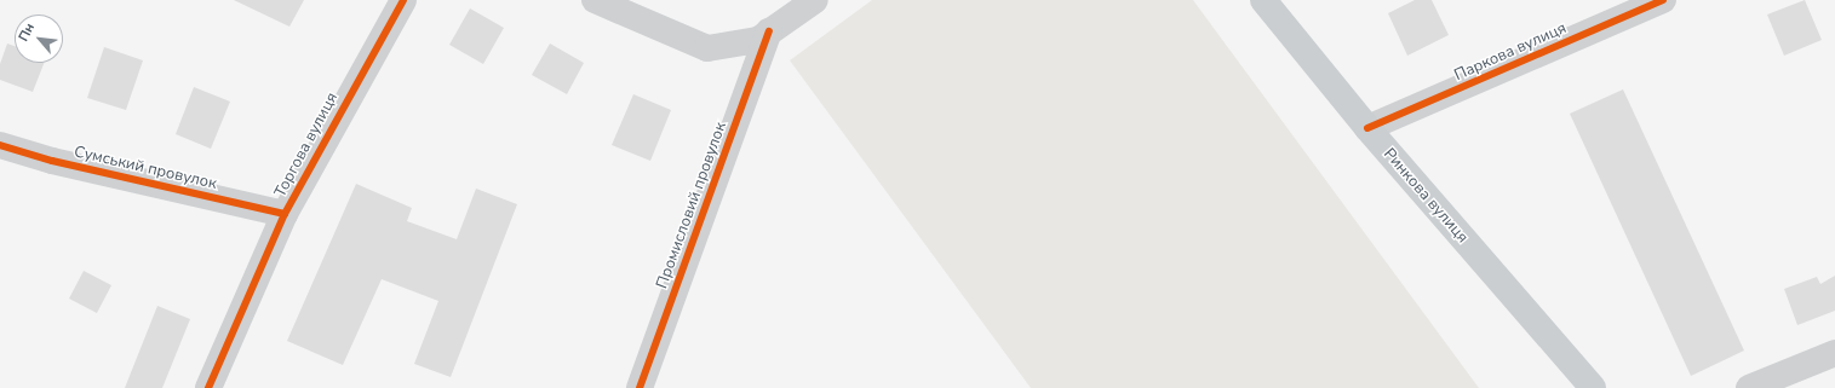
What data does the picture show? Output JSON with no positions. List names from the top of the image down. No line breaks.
{"streets":{"main road":["Ринкова вулиця"],"street":["Паркова вулиця","Торгова вулиця","Сумський провулок","Промисловий провулок"]},"crossings":[["Паркова вулиця","Ринкова вулиця"],["Торгова вулиця","Сумський провулок"]],"north":"top left"}
